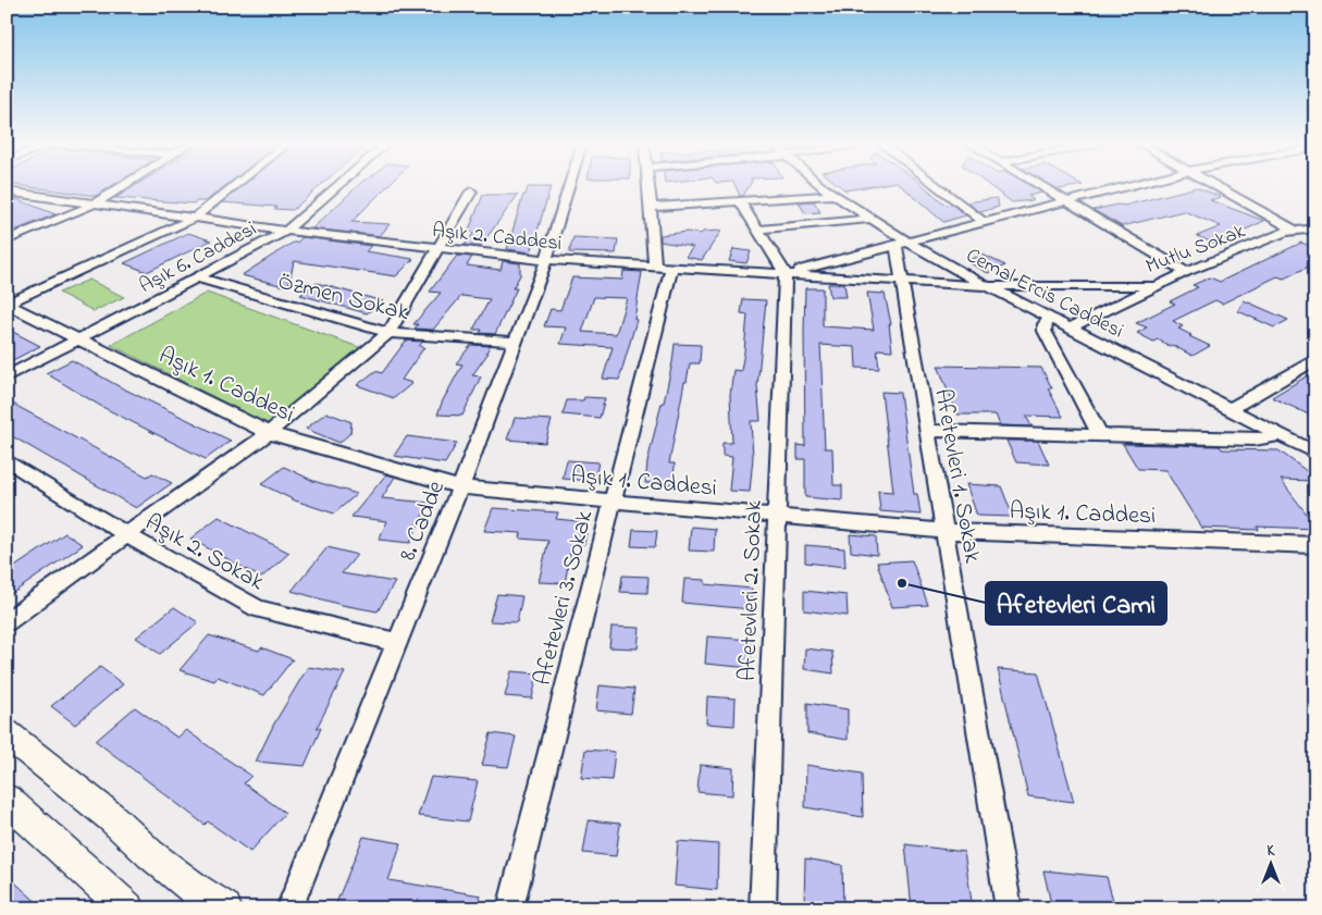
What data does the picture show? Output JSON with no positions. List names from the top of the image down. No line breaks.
{"streets":{"street":["Aşık 2. Caddesi","Mutlu Sokak","Aşık 6. Caddesi","Cemal Ercis Caddesi","Özmen Sokak","Aşık 1. Caddesi","Afetevleri 1. Sokak","8. Cadde","Aşık 2. Sokak","Afetevleri 2. Sokak","Afetevleri 3. Sokak"]},"crossings":[["Aşık 2. Caddesi","Mutlu Sokak"],["Aşık 2. Caddesi","Aşık 6. Caddesi"],["Aşık 2. Caddesi","Cemal Ercis Caddesi"],["Aşık 2. Caddesi","Afetevleri 1. Sokak"],["Aşık 2. Caddesi","8. Cadde"],["Aşık 2. Caddesi","Afetevleri 2. Sokak"],["Aşık 2. Caddesi","Afetevleri 3. Sokak"],["Mutlu Sokak","Cemal Ercis Caddesi"],["Aşık 6. Caddesi","Özmen Sokak"],["Aşık 6. Caddesi","Aşık 1. Caddesi"],["Cemal Ercis Caddesi","Afetevleri 1. Sokak"],["Özmen Sokak","8. Cadde"],["Aşık 1. Caddesi","Afetevleri 1. Sokak"],["Aşık 1. Caddesi","8. Cadde"],["Aşık 1. Caddesi","Afetevleri 2. Sokak"],["Aşık 1. Caddesi","Afetevleri 3. Sokak"],["8. Cadde","Aşık 2. Sokak"]],"places":["Afetevleri Cami"],"north":"top"}
